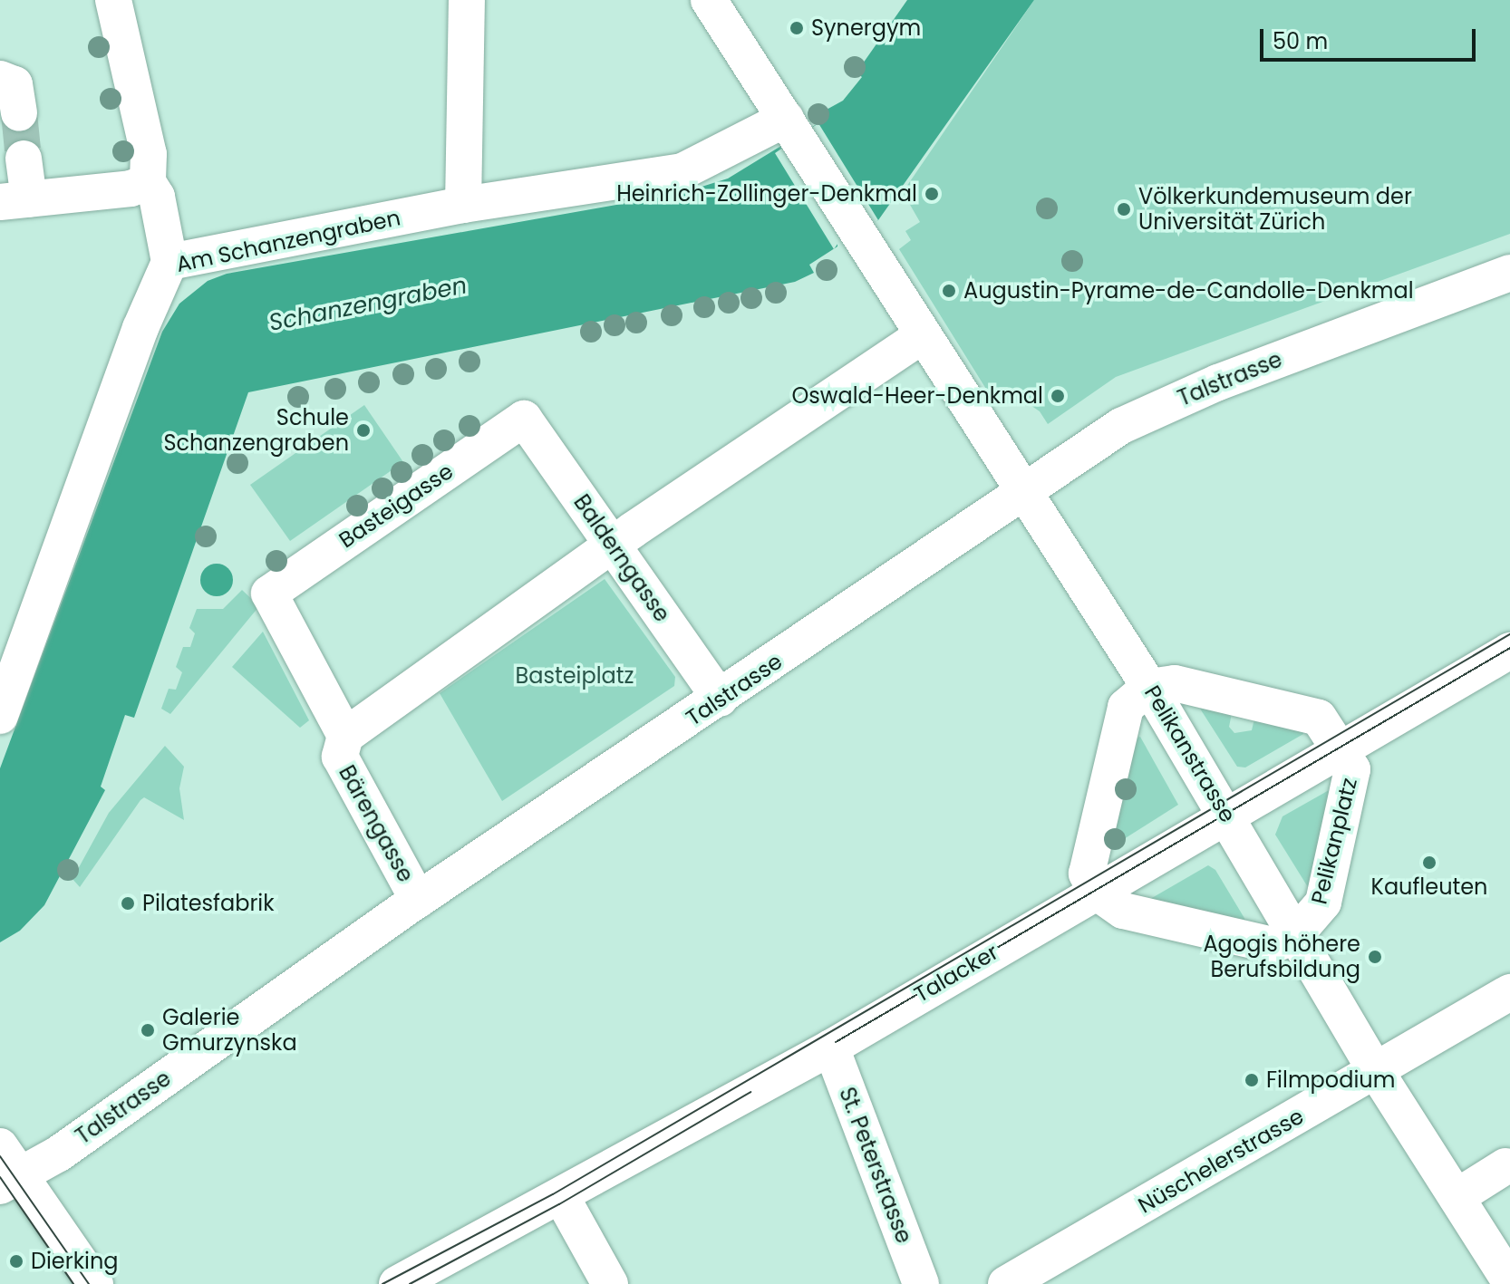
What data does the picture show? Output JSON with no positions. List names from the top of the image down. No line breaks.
{"streets":{"street":["Am Schanzengraben","Talstrasse","Basteigasse","Balderngasse","Pelikanstrasse","Bärengasse","Pelikanplatz","Talacker","Nüschelerstrasse","St. Peterstrasse"]},"crossings":[["Am Schanzengraben","Pelikanstrasse"],["Talstrasse","Balderngasse"],["Talstrasse","Pelikanstrasse"],["Talstrasse","Bärengasse"],["Basteigasse","Balderngasse"],["Basteigasse","Bärengasse"],["Pelikanstrasse","Pelikanplatz"],["Pelikanstrasse","Talacker"],["Pelikanstrasse","Nüschelerstrasse"],["Pelikanplatz","Talacker"],["Talacker","St. Peterstrasse"]],"water":["Schanzengraben"],"parks":["Basteiplatz"],"places":["Synergym","Heinrich-Zollinger-Denkmal","Völkerkundemuseum der Universität Zürich","Augustin-Pyrame-de-Candolle-Denkmal","Oswald-Heer-Denkmal","Schule Schanzengraben","Kaufleuten","Pilatesfabrik","Agogis höhere Berufsbildung","Galerie Gmurzynska","Filmpodium","Dierking"],"scale_bar":"50 m"}
